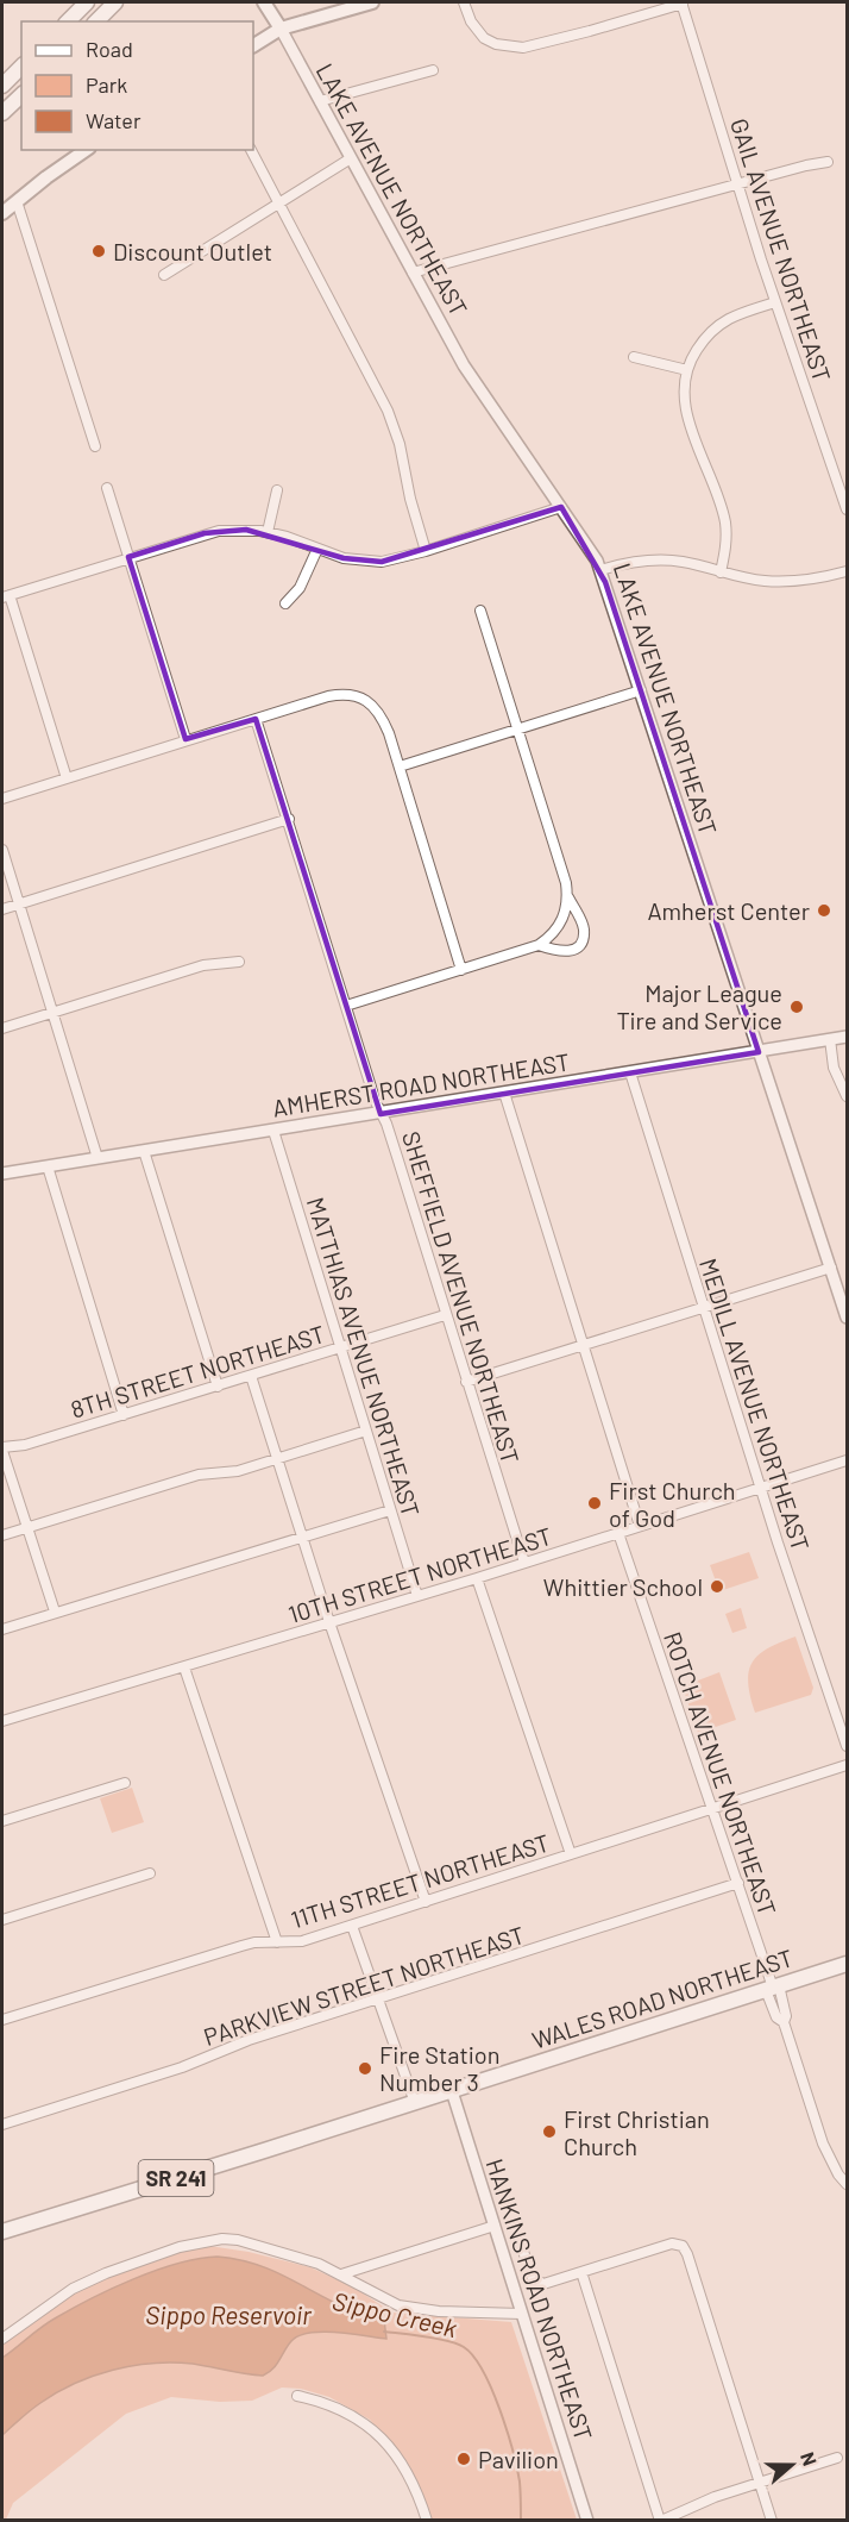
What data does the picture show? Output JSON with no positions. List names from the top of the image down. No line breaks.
{"streets":{"main road":["WALES ROAD NORTHEAST","SR 241"],"street":["LAKE AVENUE NORTHEAST","GAIL AVENUE NORTHEAST","AMHERST ROAD NORTHEAST","SHEFFIELD AVENUE NORTHEAST","MATTHIAS AVENUE NORTHEAST","8TH STREET NORTHEAST","MEDILL AVENUE NORTHEAST","10TH STREET NORTHEAST","ROTCH AVENUE NORTHEAST","11TH STREET NORTHEAST","PARKVIEW STREET NORTHEAST","HANKINS ROAD NORTHEAST"]},"crossings":[["LAKE AVENUE NORTHEAST","AMHERST ROAD NORTHEAST"],["AMHERST ROAD NORTHEAST","SHEFFIELD AVENUE NORTHEAST"],["AMHERST ROAD NORTHEAST","MATTHIAS AVENUE NORTHEAST"],["AMHERST ROAD NORTHEAST","MEDILL AVENUE NORTHEAST"],["SHEFFIELD AVENUE NORTHEAST","8TH STREET NORTHEAST"],["SHEFFIELD AVENUE NORTHEAST","10TH STREET NORTHEAST"],["MATTHIAS AVENUE NORTHEAST","8TH STREET NORTHEAST"],["MATTHIAS AVENUE NORTHEAST","10TH STREET NORTHEAST"],["MEDILL AVENUE NORTHEAST","10TH STREET NORTHEAST"],["10TH STREET NORTHEAST","ROTCH AVENUE NORTHEAST"],["ROTCH AVENUE NORTHEAST","11TH STREET NORTHEAST"],["ROTCH AVENUE NORTHEAST","PARKVIEW STREET NORTHEAST"],["ROTCH AVENUE NORTHEAST","WALES ROAD NORTHEAST"],["WALES ROAD NORTHEAST","HANKINS ROAD NORTHEAST"]],"water":["Sippo Reservoir","Sippo Creek"],"places":["Discount Outlet","Amherst Center","Major League Tire and Service","First Church of God","Whittier School","Fire Station Number 3","First Christian Church","Pavilion"],"legend":["Road","Park","Water"],"north":"right"}
